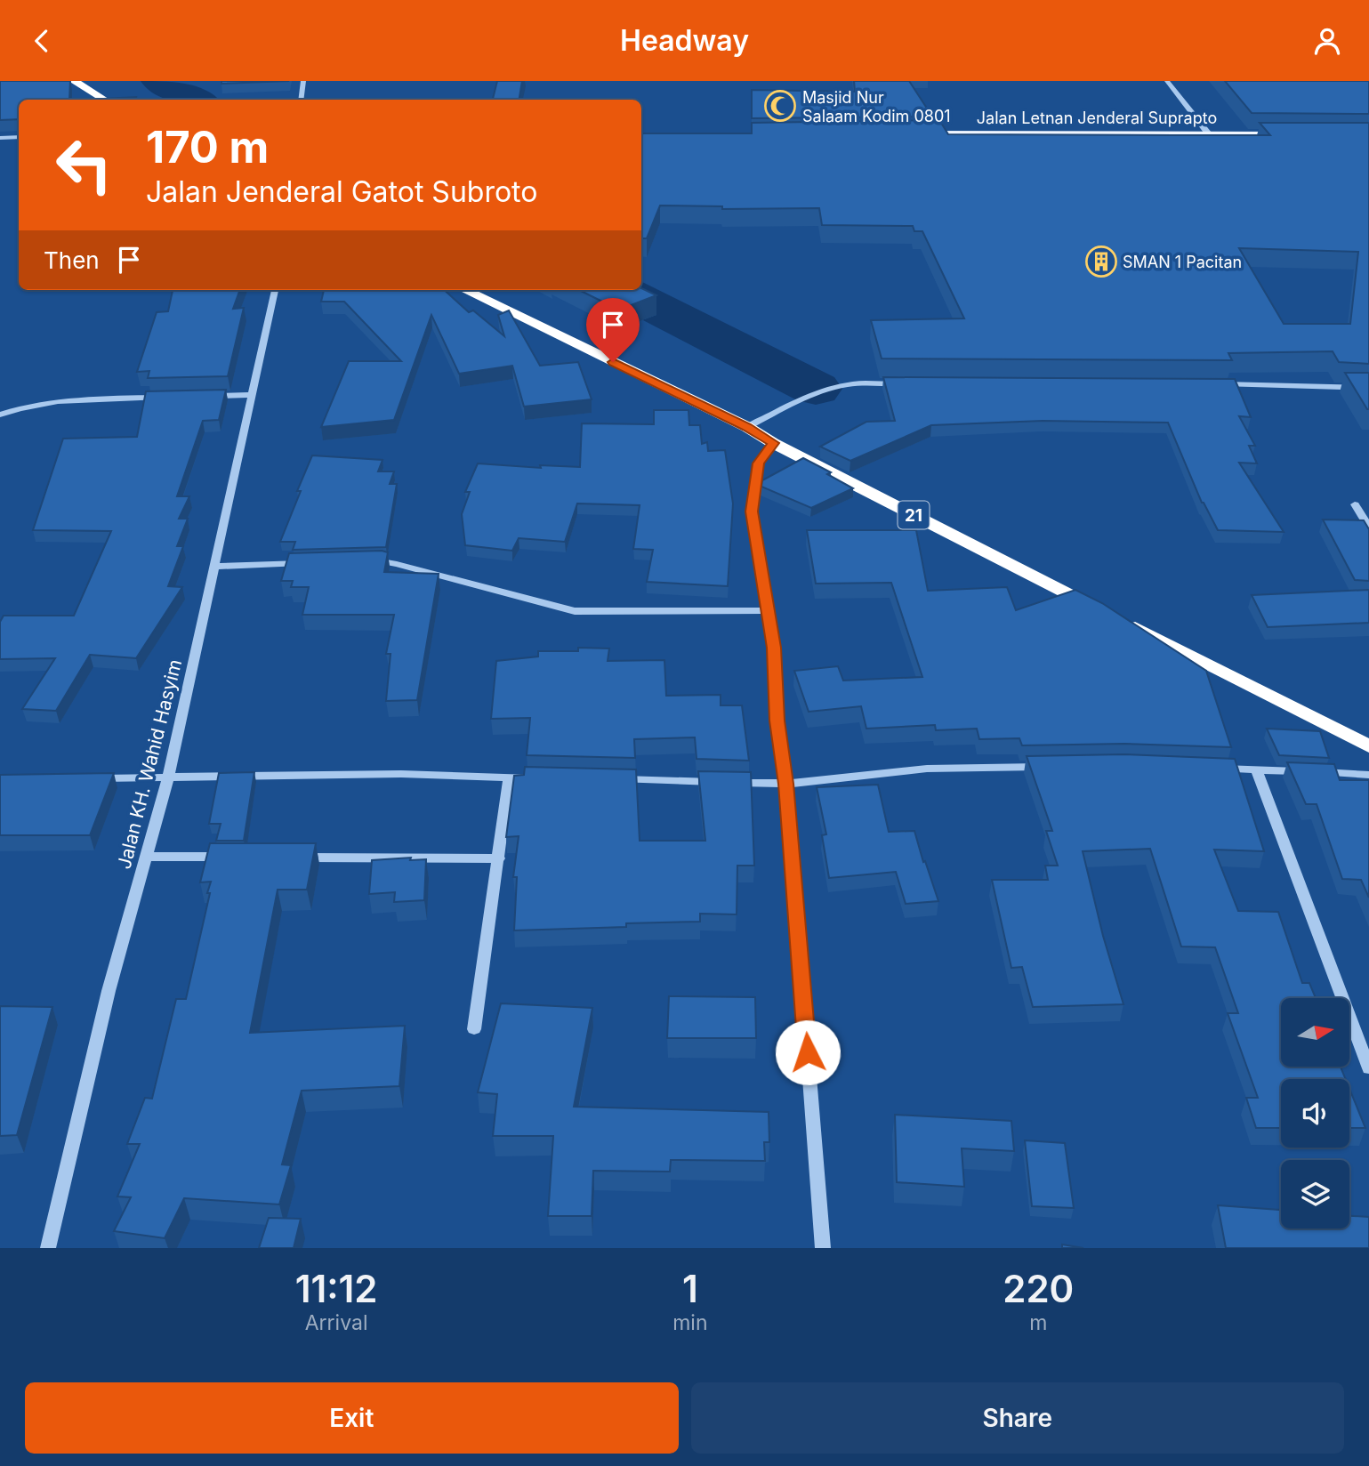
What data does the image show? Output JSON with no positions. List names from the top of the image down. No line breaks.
{"streets":{"highway":["21"],"main road":["Jalan Letnan Jenderal Suprapto"],"street":["Jalan KH. Wahid Hasyim"]},"places":{"mosque":["Masjid Nur Salaam Kodim 0801"],"building":["SMAN 1 Pacitan"]},"north":"right","page":{"header":"Headway","turn":["170 m","Jalan Jenderal Gatot Subroto"],"then":"Then","eta":["11:12","Arrival","1","min","220","m"],"buttons":["Exit","Share"]}}
